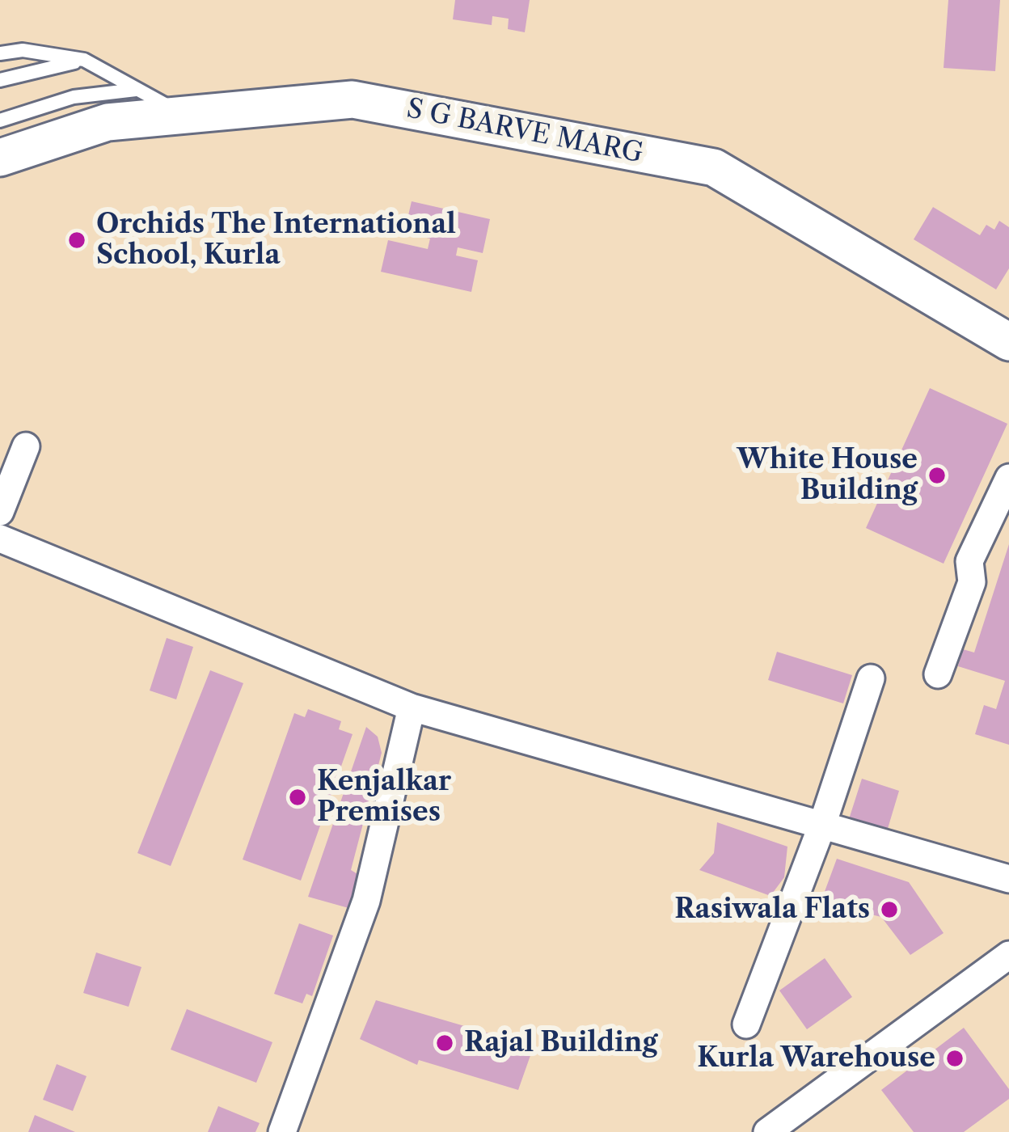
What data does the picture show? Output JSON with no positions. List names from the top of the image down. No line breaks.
{"streets":{"street":["S G BARVE MARG"]},"places":["Orchids The International School, Kurla","White House Building","Kenjalkar Premises","Rasiwala Flats","Rajal Building","Kurla Warehouse"]}
